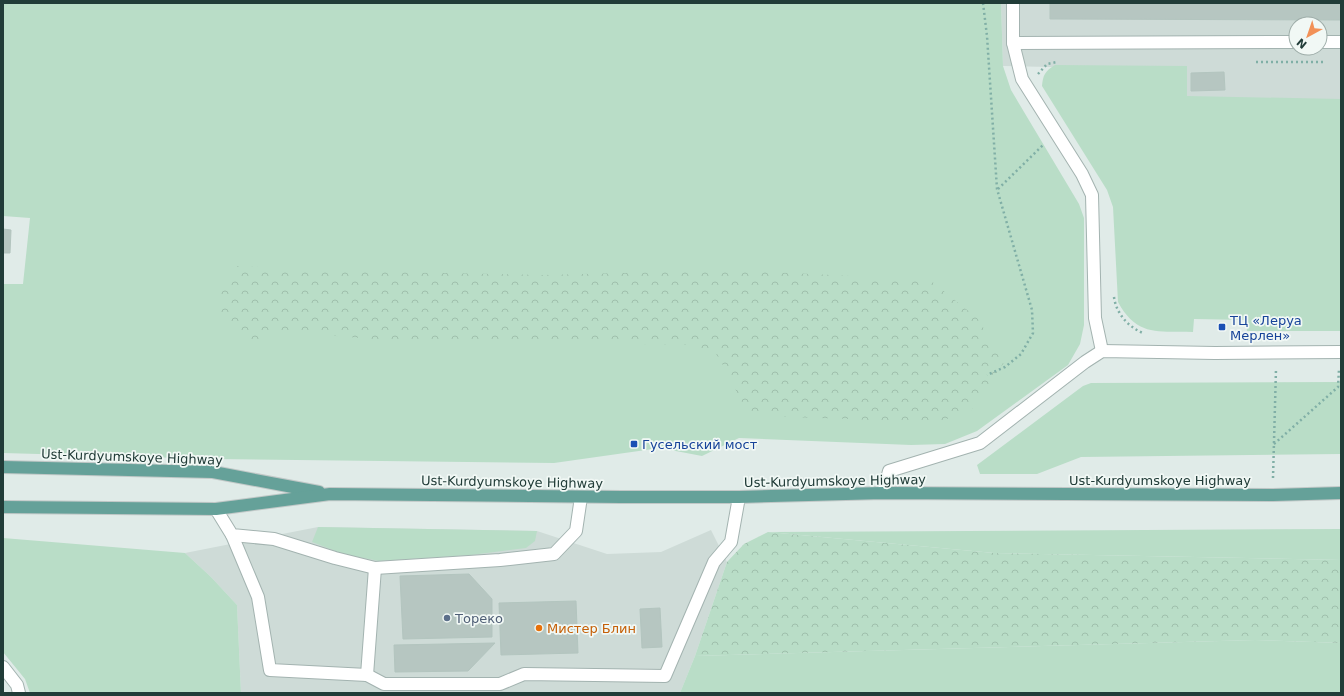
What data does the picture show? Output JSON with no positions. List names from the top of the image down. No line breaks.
{"streets":{"main road":["Ust-Kurdyumskoye Highway"]},"places":{"transit":["ТЦ «Леруа Мерлен»","Гусельский мост"],"other":["Тореко","Мистер Блин"]},"north":"bottom left"}
